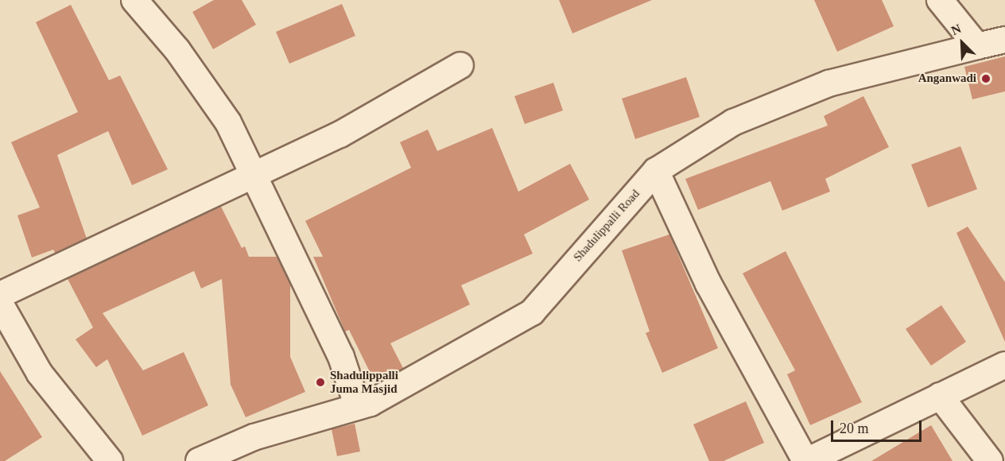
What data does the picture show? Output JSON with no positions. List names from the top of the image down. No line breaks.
{"streets":{"street":["Shadulippalli Road"]},"places":["Anganwadi","Shadulippalli Juma Masjid"],"scale_bar":"20 m","north":"top left"}
